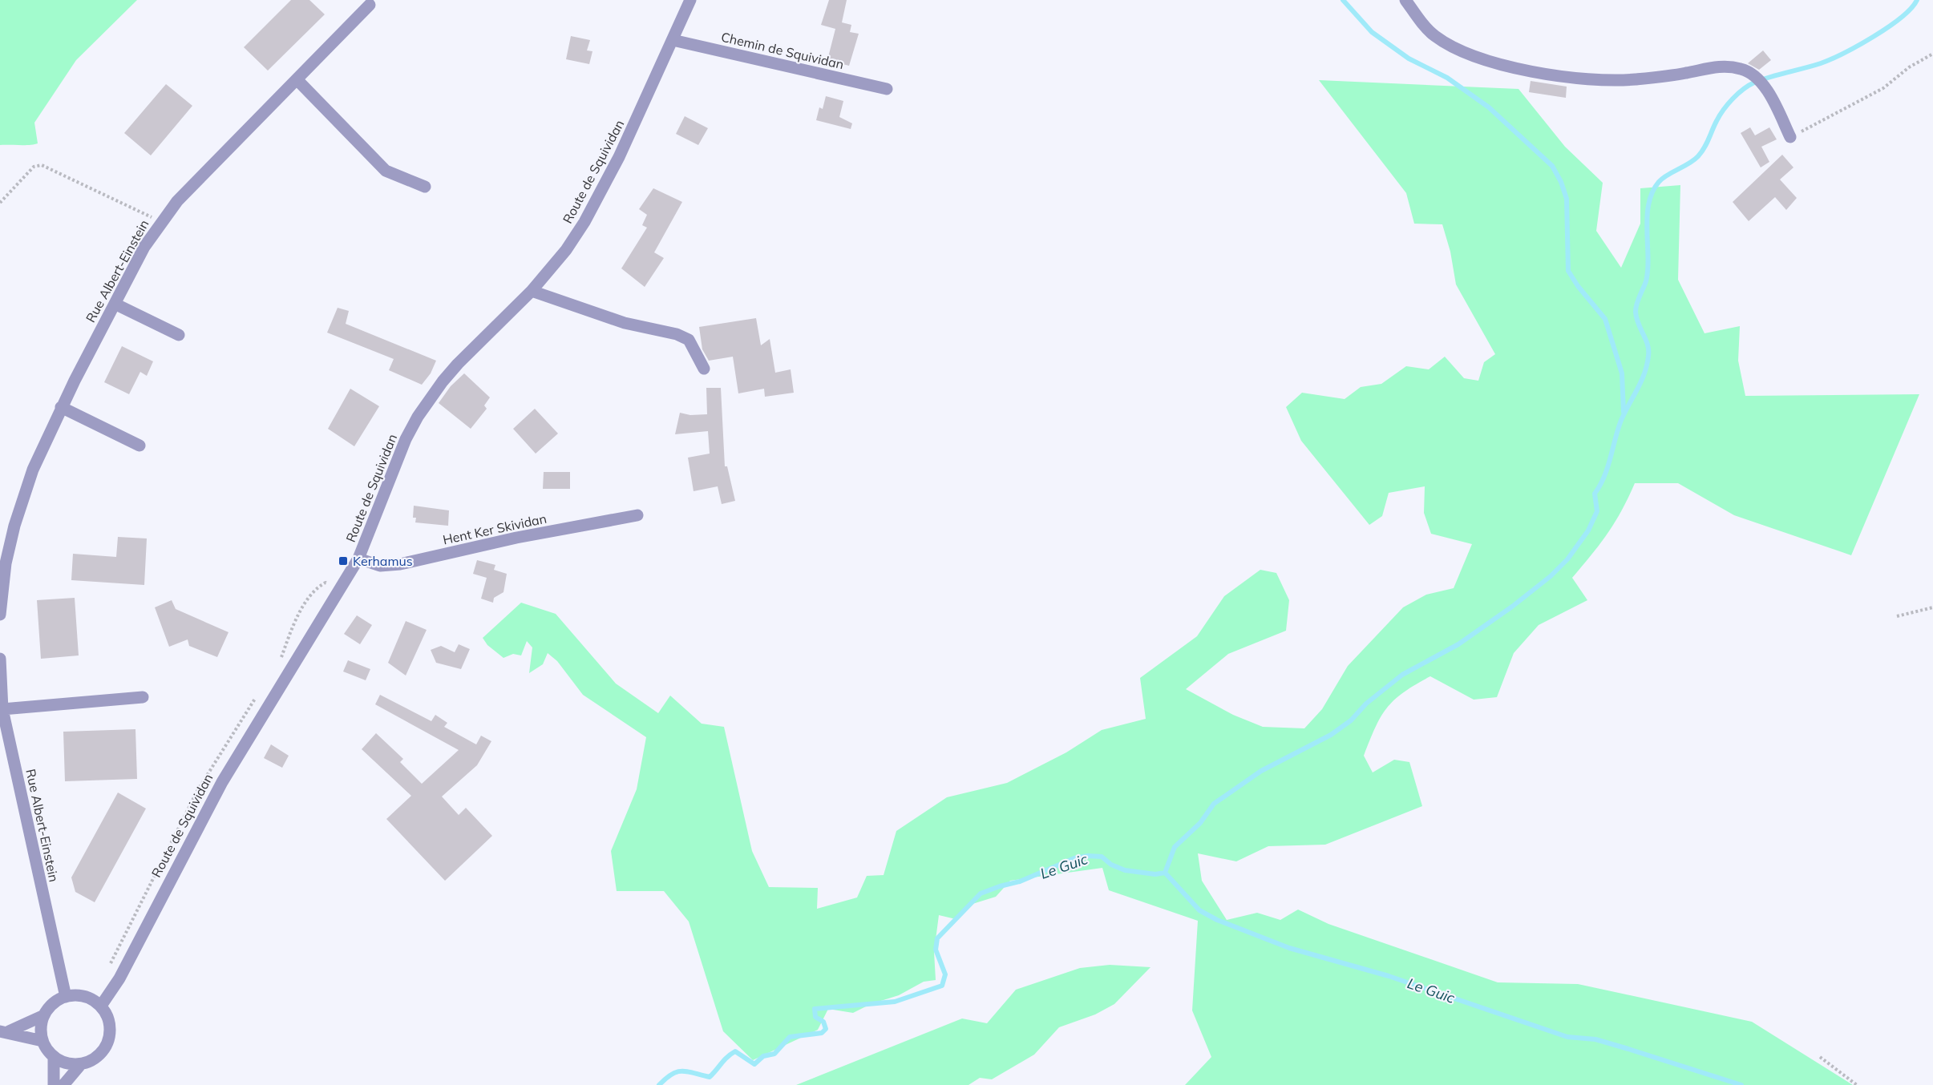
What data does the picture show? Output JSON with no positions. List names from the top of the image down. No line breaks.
{"streets":{"street":["Chemin de Squividan","Route de Squividan","Rue Albert-Einstein","Hent Ker Skividan"]},"crossings":[["Chemin de Squividan","Route de Squividan"],["Route de Squividan","Rue Albert-Einstein"],["Route de Squividan","Hent Ker Skividan"]],"water":["Le Guic"],"places":{"transit":["Kerhamus"]}}
